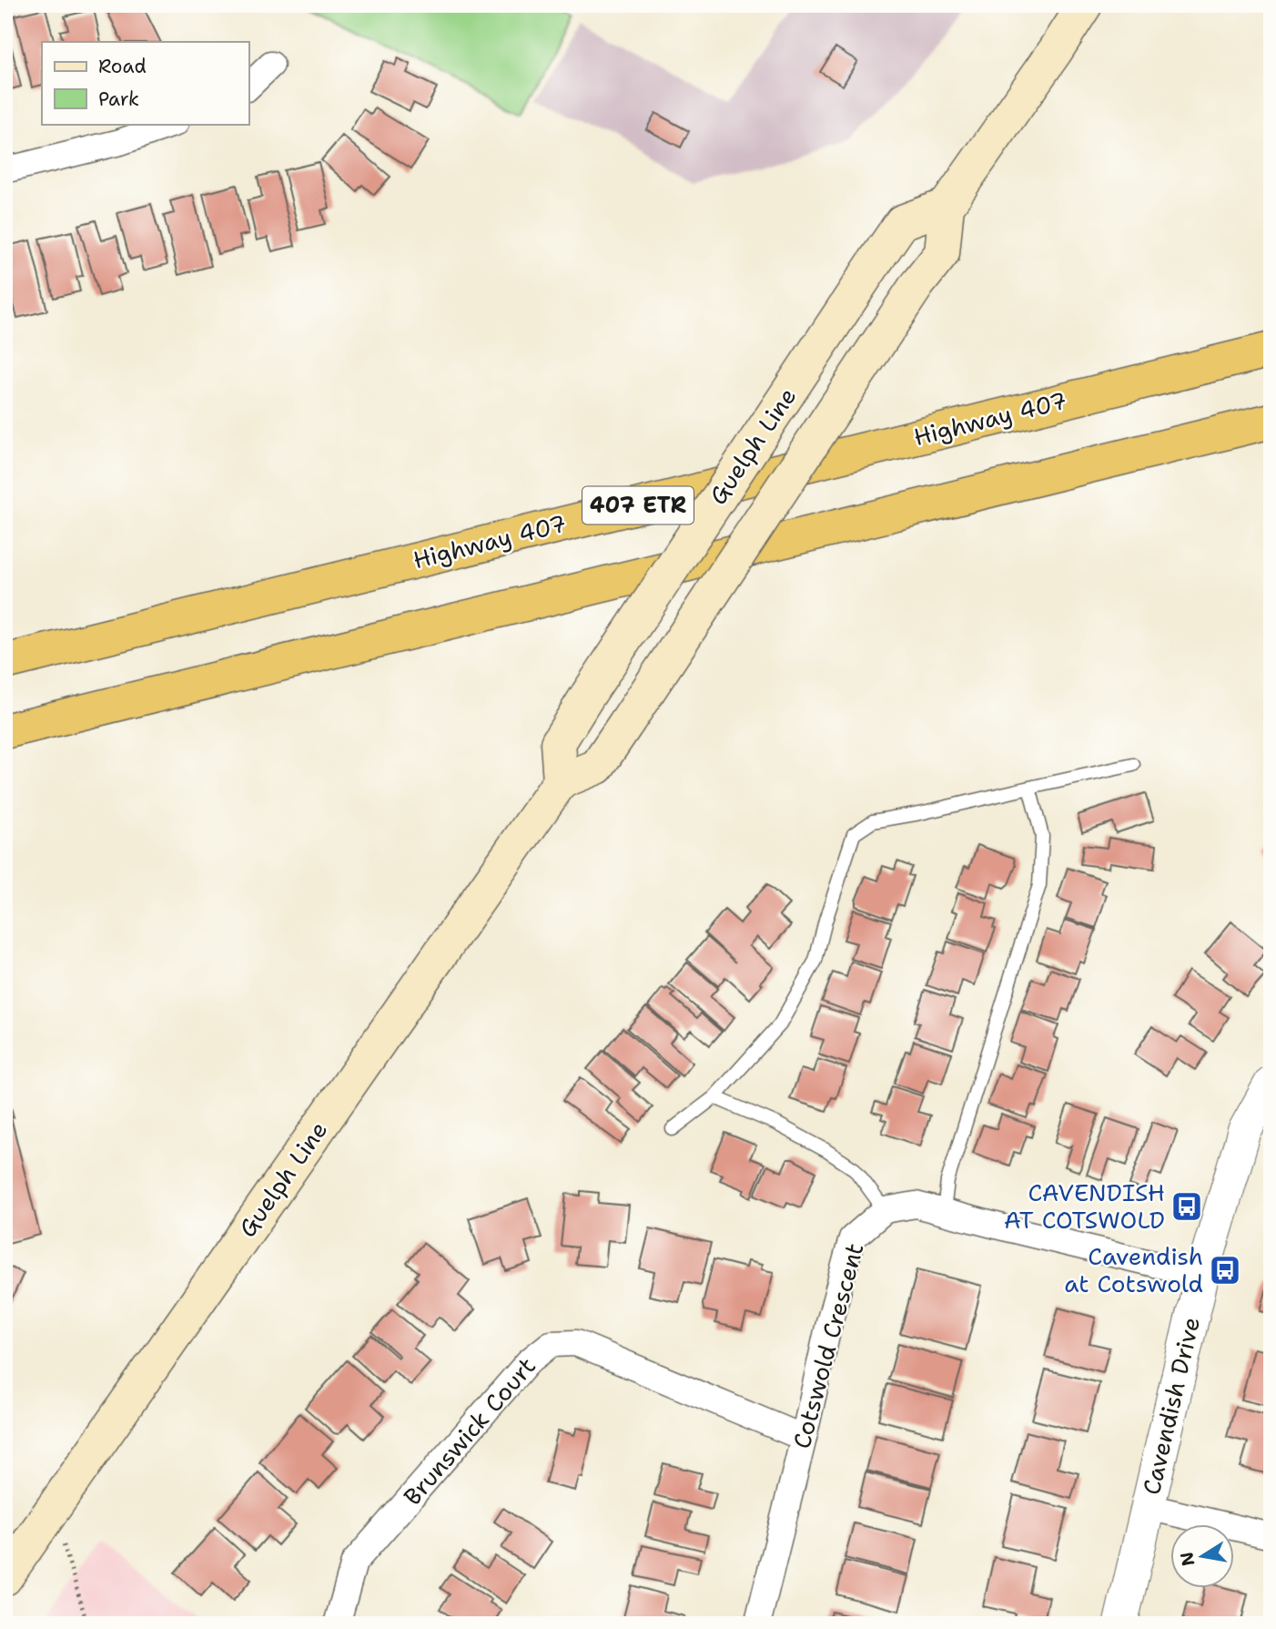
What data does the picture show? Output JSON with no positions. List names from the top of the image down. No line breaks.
{"streets":{"highway":["Highway 407","407 ETR"],"main road":["Guelph Line"],"street":["Cotswold Crescent","Cavendish Drive","Brunswick Court"]},"crossings":[["Cotswold Crescent","Brunswick Court"]],"places":{"bus stop":["CAVENDISH AT COTSWOLD","Cavendish at Cotswold"]},"legend":["Road","Park"],"north":"left"}
